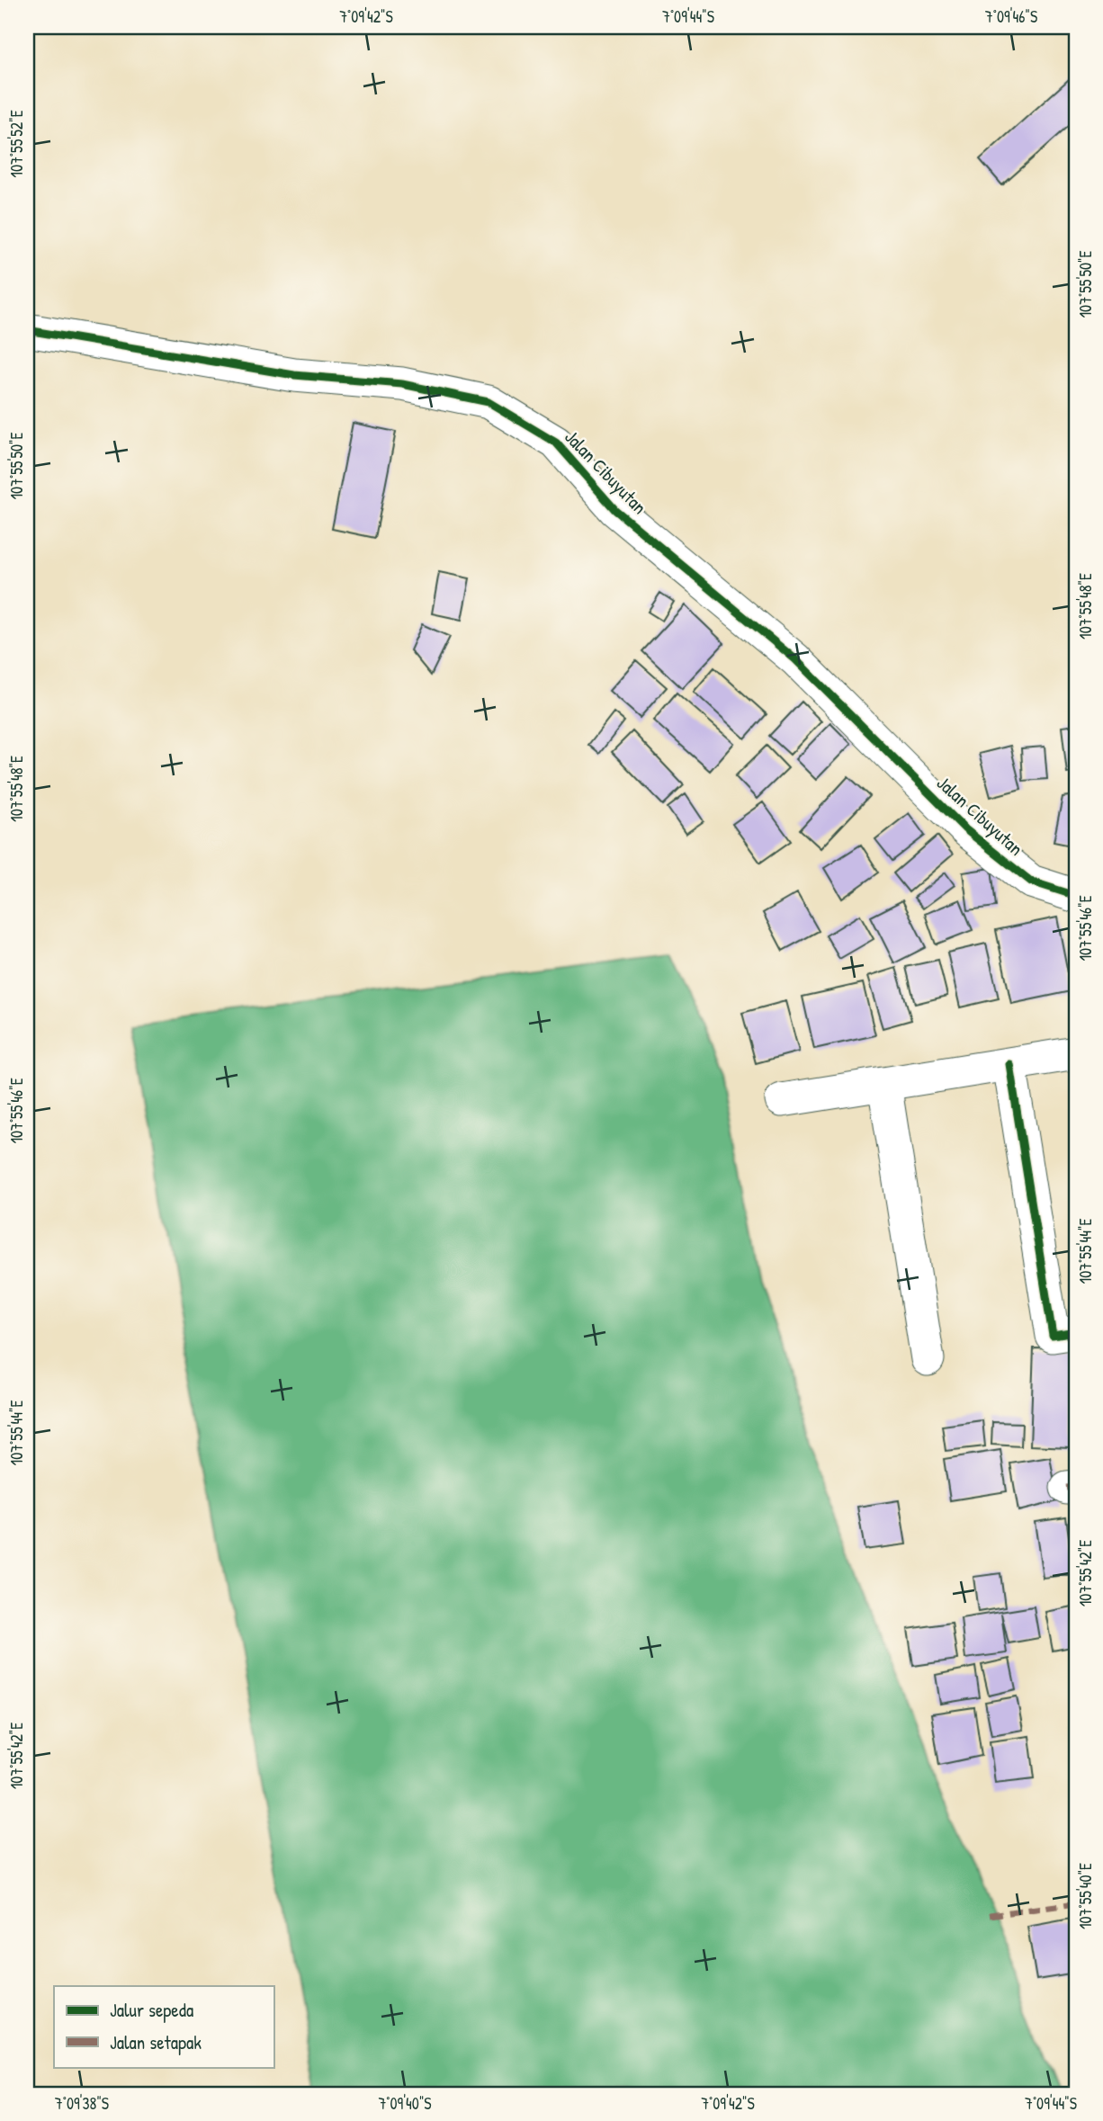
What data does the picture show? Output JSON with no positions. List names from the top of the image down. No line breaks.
{"streets":{"street":["Jalan Cibuyutan"]},"legend":["Jalur sepeda","Jalan setapak"],"coordinates":["7°09'42\"S","7°09'44\"S","7°09'46\"S","107°55'52\"E","107°55'50\"E","107°55'48\"E","107°55'46\"E","107°55'44\"E","107°55'42\"E","107°55'40\"E","7°09'38\"S","7°09'40\"S"]}
